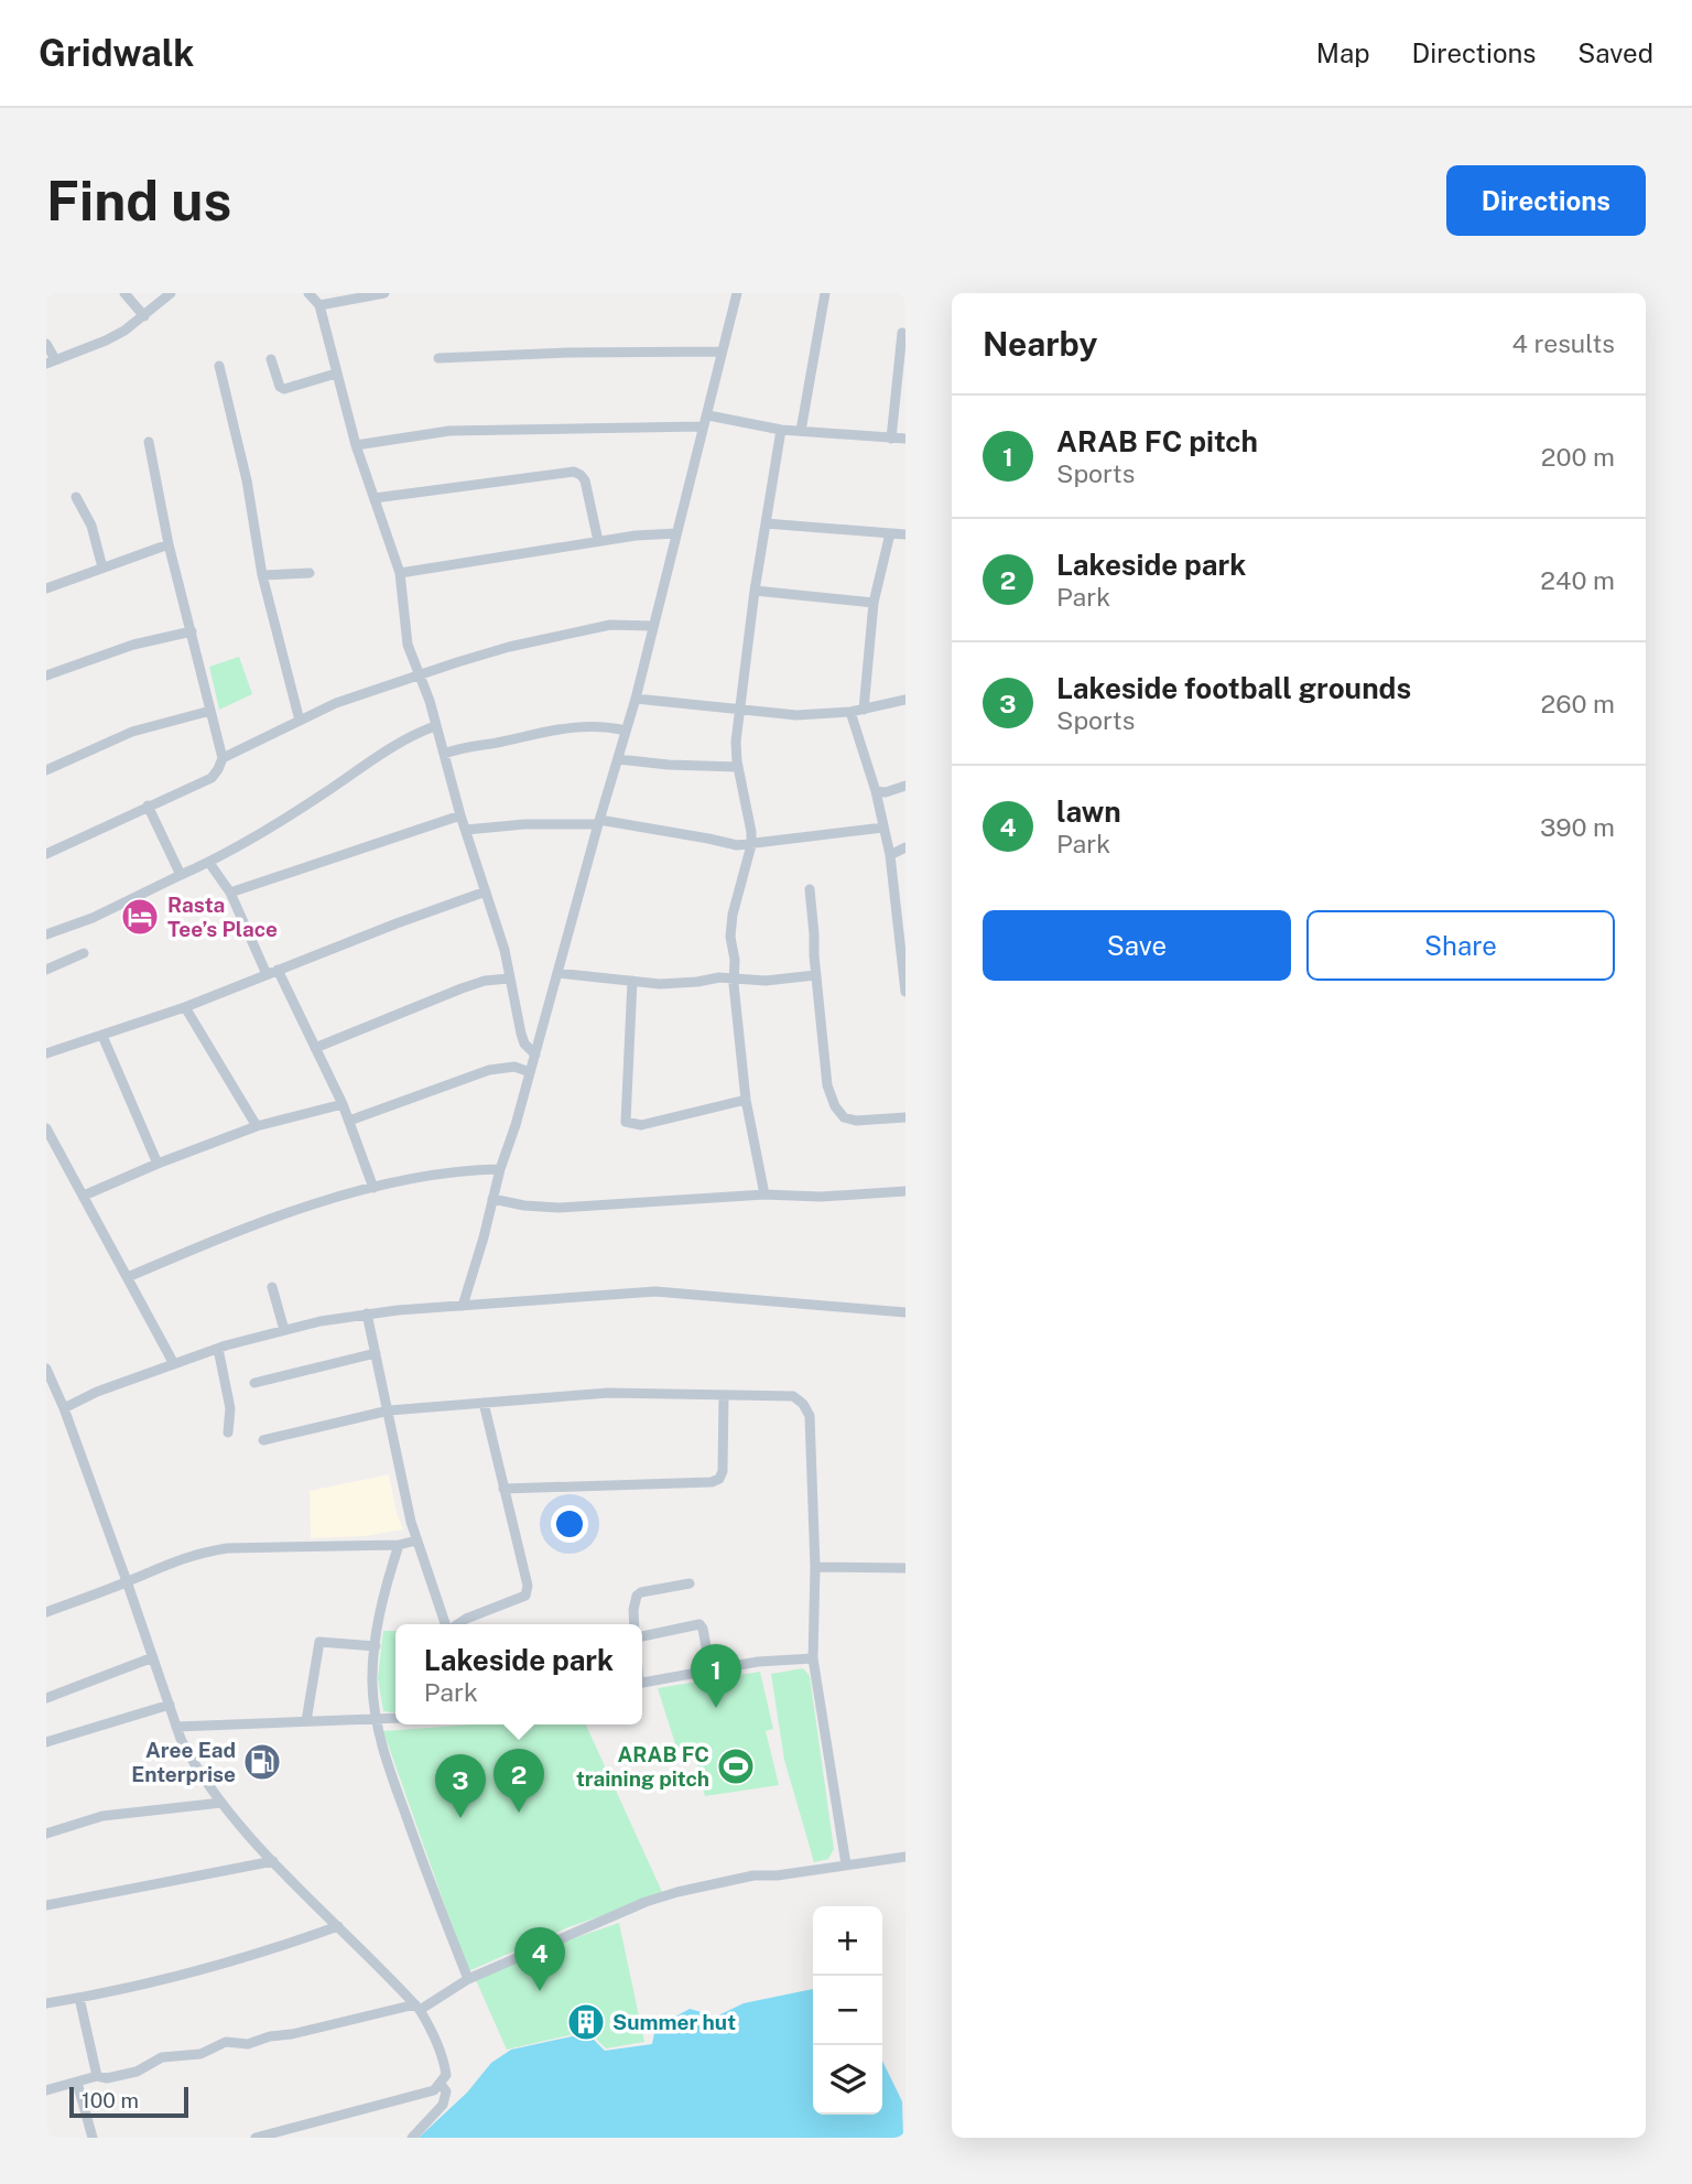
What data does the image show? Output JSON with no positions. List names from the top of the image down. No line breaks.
{"places":{"hotel":["Rasta Tee’s Place"],"fuel station":["Aree Ead Enterprise"],"sports":["ARAB FC training pitch"],"building":["Summer hut"]},"scale_bar":"100 m","page":{"header":"Gridwalk","nav":["Map","Directions","Saved"],"buttons":["Directions",["Save","Share"]],"title":"Find us","heading":["Nearby","4 results"],"list":[{"mark":"1","name":"ARAB FC pitch","note":"Sports","value":"200 m"},{"mark":"2","name":"Lakeside park","note":"Park","value":"240 m"},{"mark":"3","name":"Lakeside football grounds","note":"Sports","value":"260 m"},{"mark":"4","name":"lawn","note":"Park","value":"390 m"}],"popup":["Lakeside park","Park"],"pins":["1","2","3","4"],"map_buttons":["+","−"],"scale":"100 m"}}
